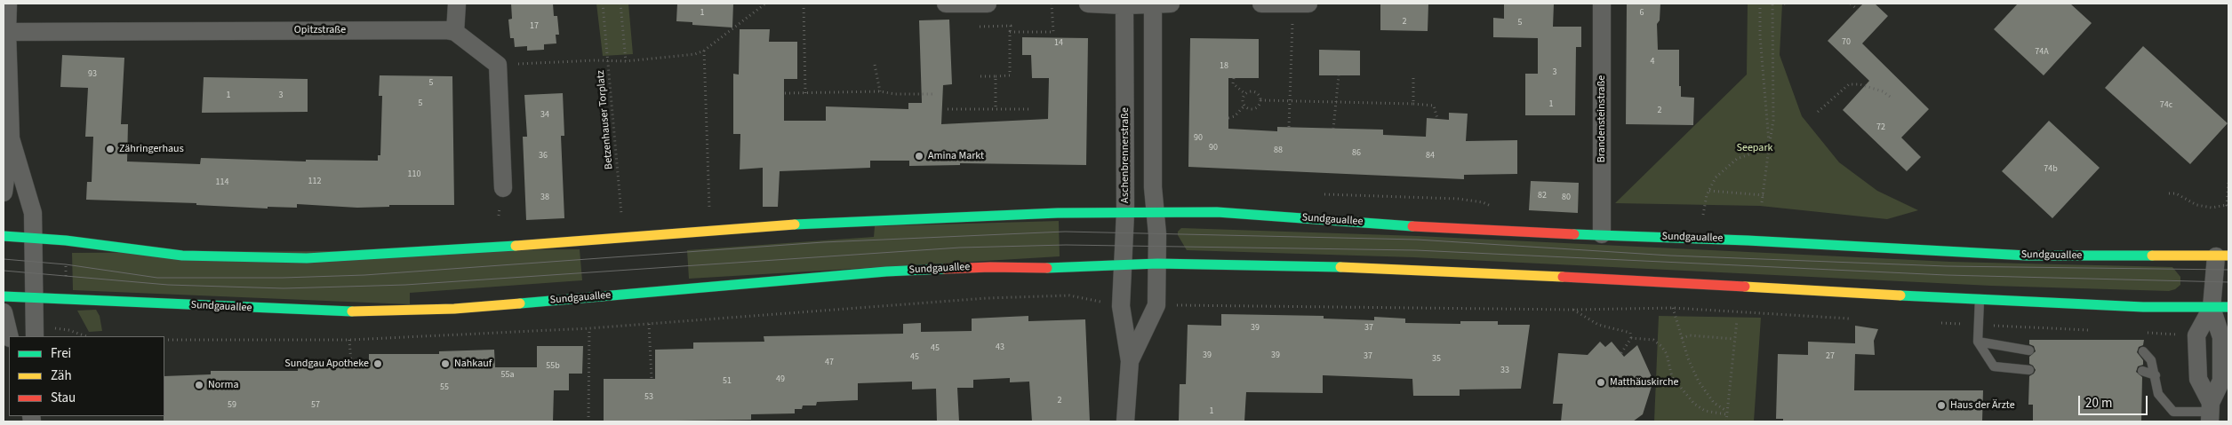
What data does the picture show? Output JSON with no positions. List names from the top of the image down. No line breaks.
{"streets":{"street":["Opitzstraße","Brandensteinstraße","Aschenbrennerstraße","Sundgauallee"],"path":["Betzenhauser Torplatz"]},"crossings":[["Brandensteinstraße","Sundgauallee"],["Aschenbrennerstraße","Sundgauallee"]],"parks":["Seepark"],"places":["Zähringerhaus","Amina Markt","Sundgau Apotheke","Nahkauf","Matthäuskirche","Norma","Haus der Ärzte"],"house_numbers":["1","6","2","5","17","70","14","74A","4","18","3","93","5","1","3","5","1","74c","2","34","72","90","90","88","86","36","84","74b","110","112","114","82","38","80","39","37","43","45","39","39","37","27","45","35","47","55b","33","55a","49","51","55","53","2","59","57","1"],"legend":["Frei","Zäh","Stau"],"scale_bar":"20 m"}
